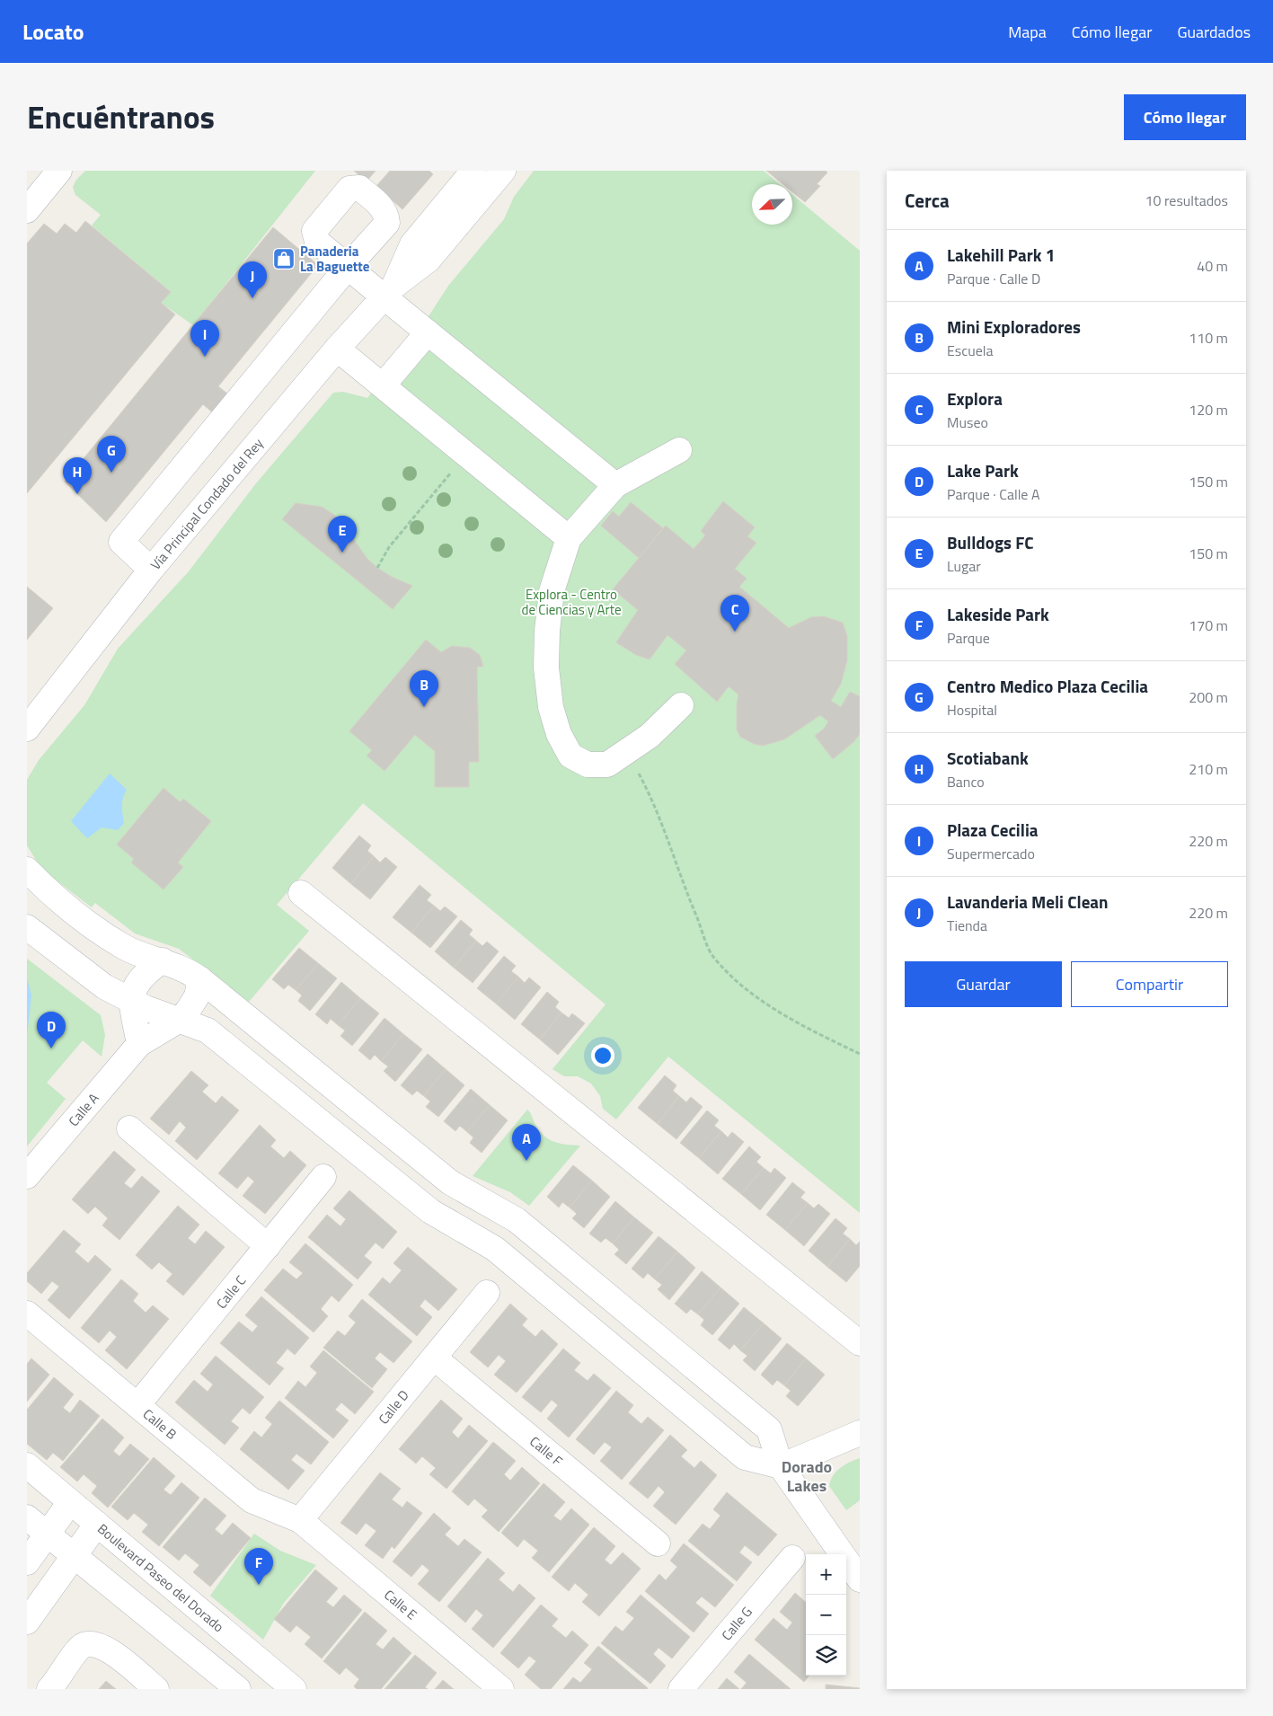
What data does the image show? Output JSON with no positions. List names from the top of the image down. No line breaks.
{"streets":{"street":["Vía Principal Condado del Rey","Calle A","Calle C","Calle D","Calle B","Calle F","Boulevard Paseo del Dorado","Calle E","Calle G"]},"crossings":[["Calle C","Calle B"],["Calle D","Calle B"],["Calle D","Calle F"],["Calle D","Calle E"],["Calle B","Calle E"]],"districts":["Dorado Lakes"],"parks":["Explora - Centro de Ciencias y Arte"],"places":{"shop":["Panaderia La Baguette"]},"north":"bottom left","page":{"header":"Locato","nav":["Mapa","Cómo llegar","Guardados"],"title":"Encuéntranos","buttons":["Cómo llegar",["Guardar","Compartir"]],"heading":["Cerca","10 resultados"],"list":[{"mark":"A","name":"Lakehill Park 1","note":"Parque · Calle D","value":"40 m"},{"mark":"B","name":"Mini Exploradores","note":"Escuela","value":"110 m"},{"mark":"C","name":"Explora","note":"Museo","value":"120 m"},{"mark":"D","name":"Lake Park","note":"Parque · Calle A","value":"150 m"},{"mark":"E","name":"Bulldogs FC","note":"Lugar","value":"150 m"},{"mark":"F","name":"Lakeside Park","note":"Parque","value":"170 m"},{"mark":"G","name":"Centro Medico Plaza Cecilia","note":"Hospital","value":"200 m"},{"mark":"H","name":"Scotiabank","note":"Banco","value":"210 m"},{"mark":"I","name":"Plaza Cecilia","note":"Supermercado","value":"220 m"},{"mark":"J","name":"Lavanderia Meli Clean","note":"Tienda","value":"220 m"}],"pins":["J","I","G","H","E","C","B","D","A","F"],"map_buttons":["+","−"]}}
